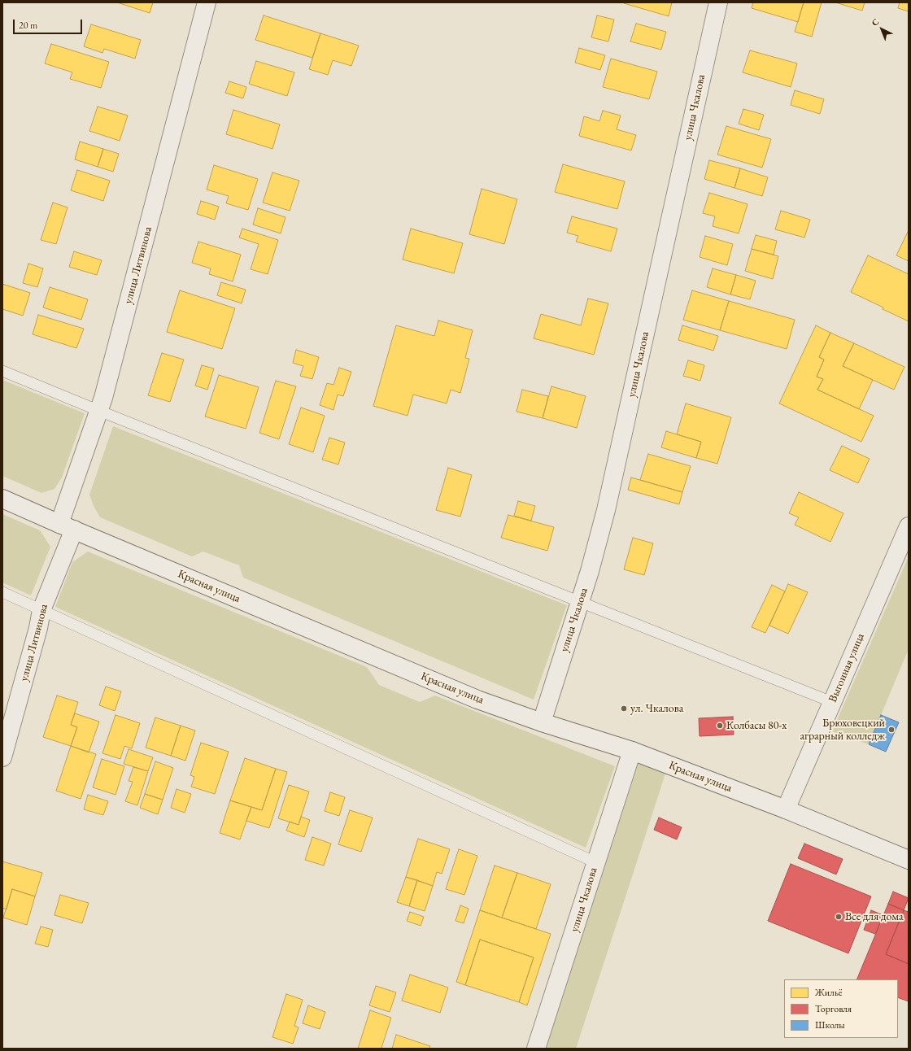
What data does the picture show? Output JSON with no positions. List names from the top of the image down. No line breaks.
{"streets":{"street":["улица Чкалова","улица Литвинова","Красная улица","Выгонная улица"]},"crossings":[["улица Чкалова","Красная улица"],["улица Литвинова","Красная улица"],["Красная улица","Выгонная улица"]],"places":["ул. Чкалова","Колбасы 80-х","Брюховецкий аграрный колледж","Все для дома"],"legend":["Жильё","Торговля","Школы"],"scale_bar":"20 m","north":"top left"}
